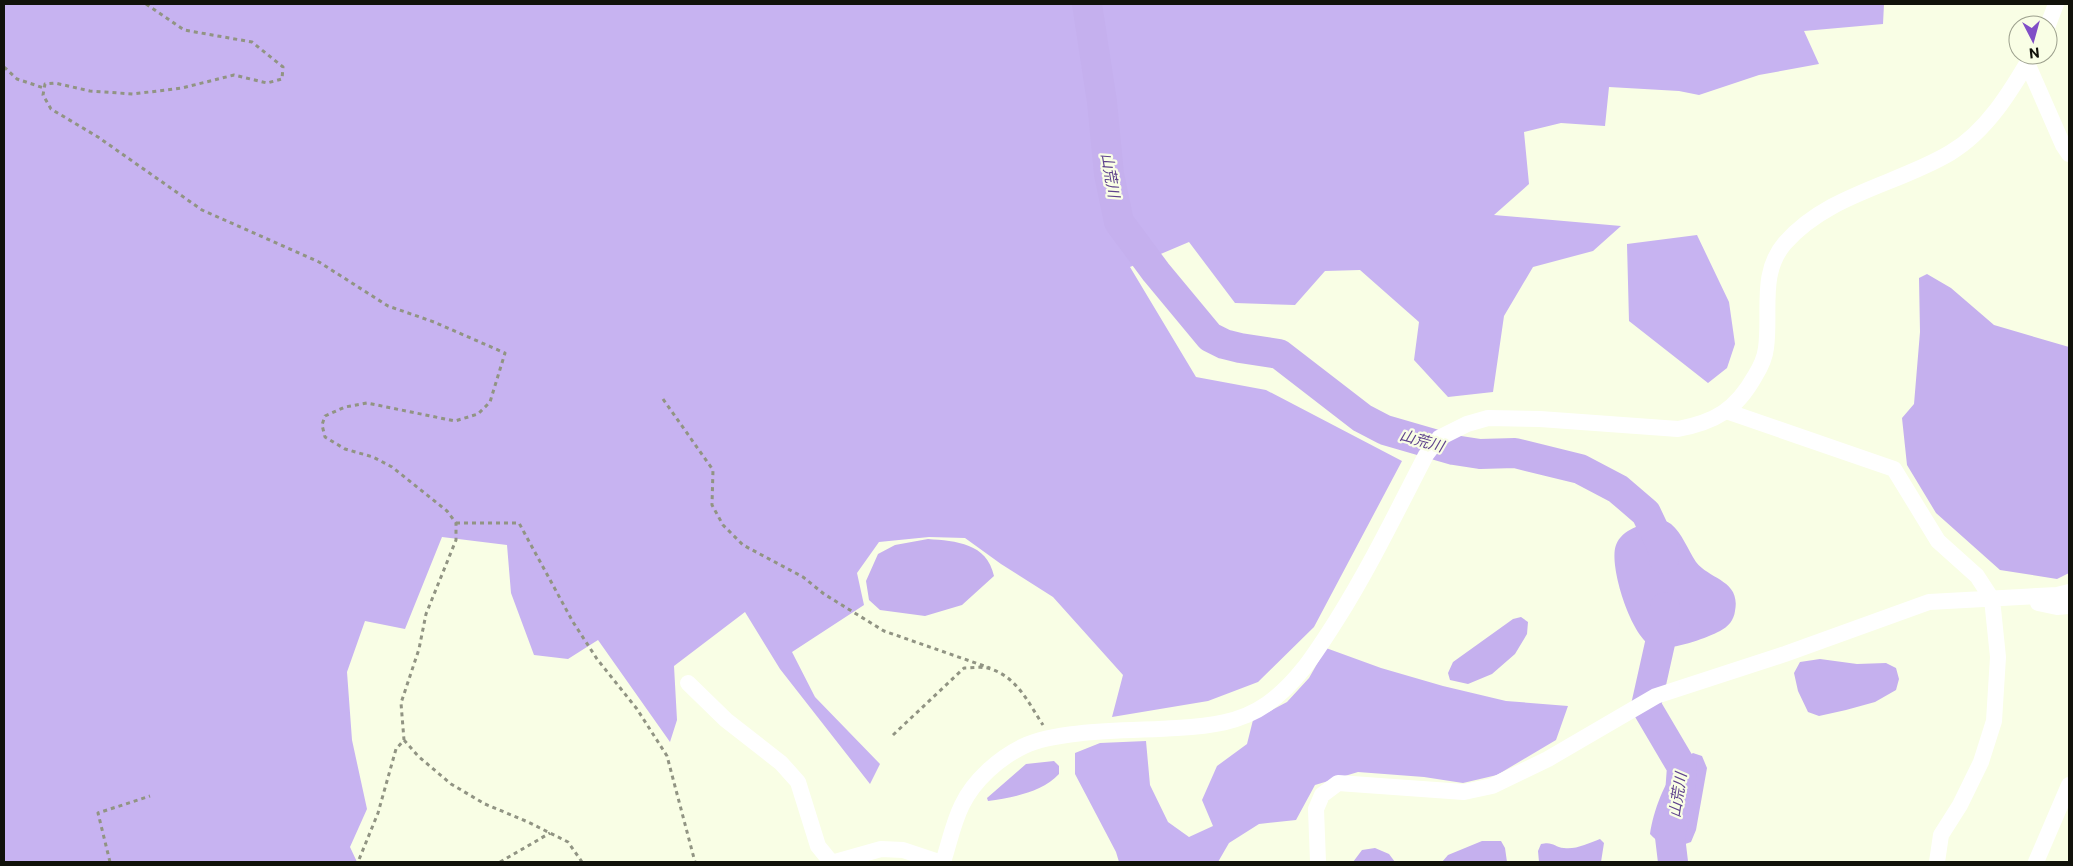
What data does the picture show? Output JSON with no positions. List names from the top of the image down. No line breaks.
{"water":["山荒川"],"north":"bottom"}
